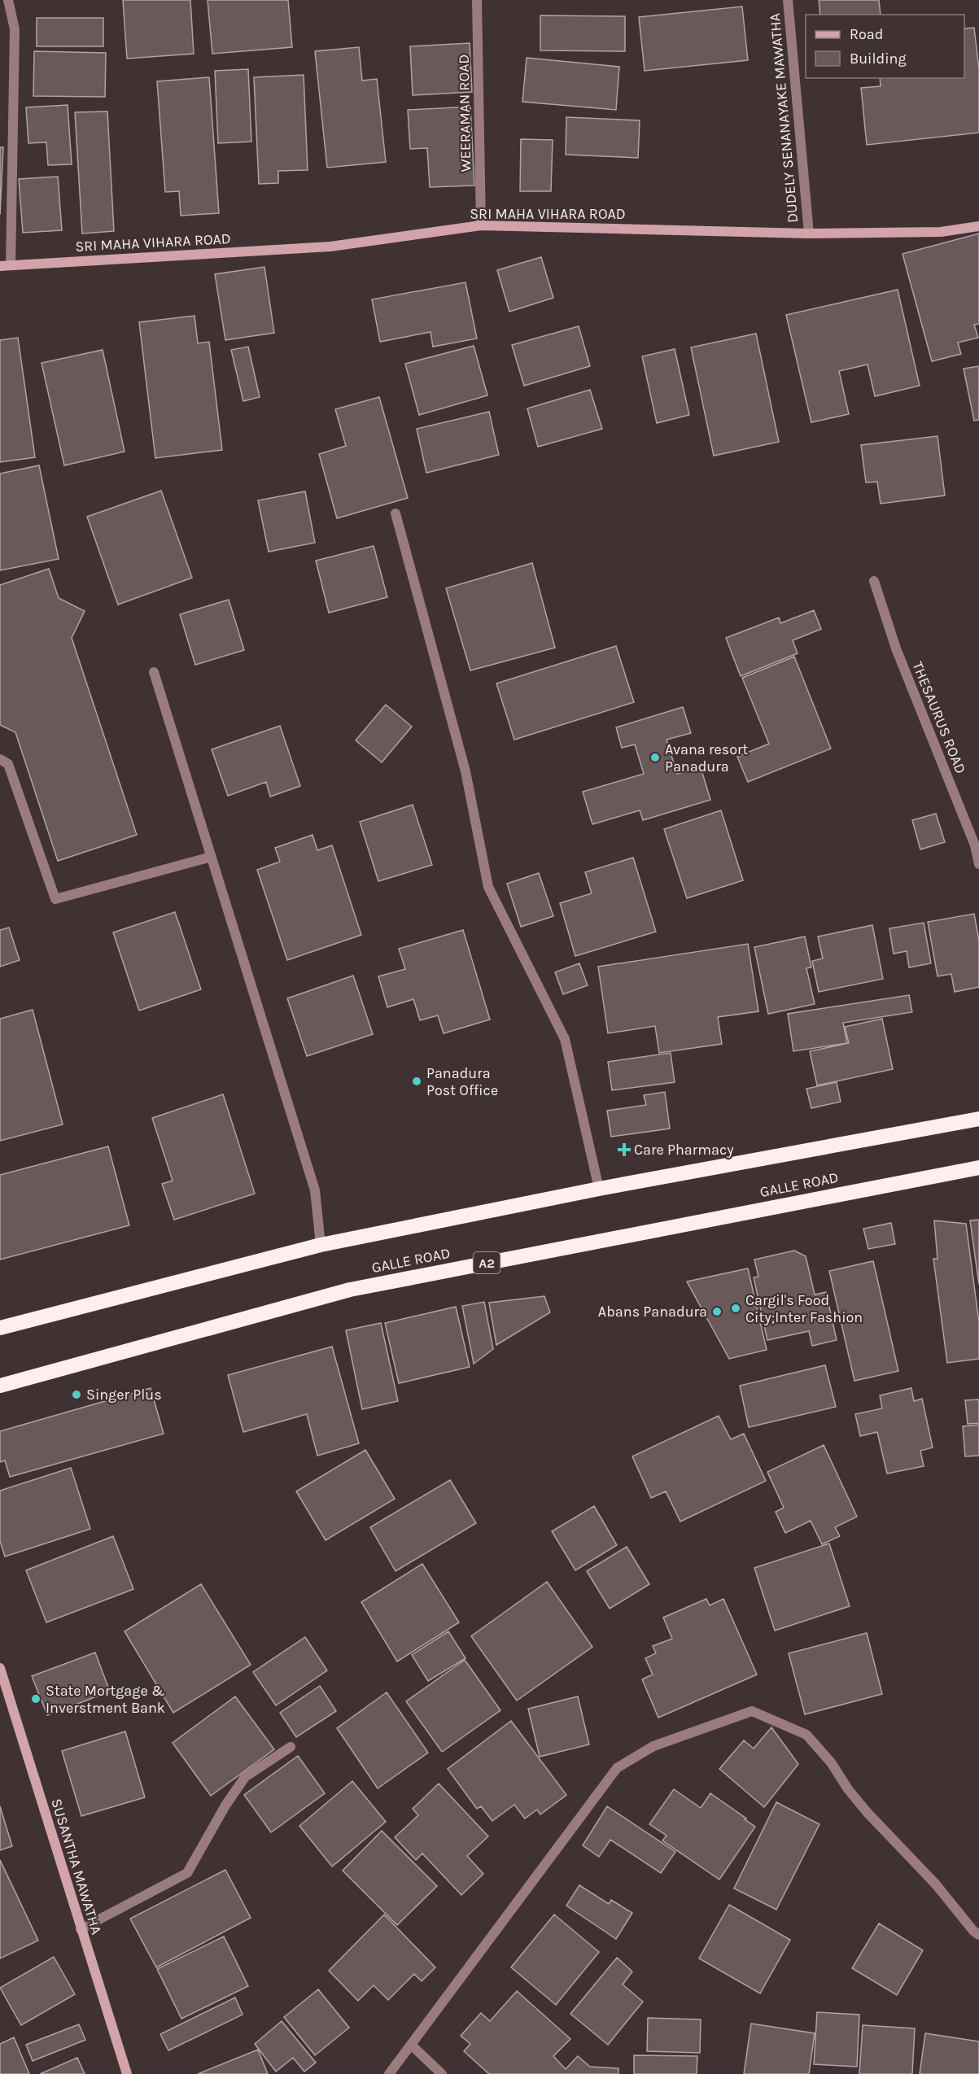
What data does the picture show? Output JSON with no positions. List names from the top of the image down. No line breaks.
{"streets":{"highway":["GALLE ROAD","A2"],"street":["WEERAMAN ROAD","DUDELY SENANAYAKE MAWATHA","SRI MAHA VIHARA ROAD","THESAURUS ROAD","SUSANTHA MAWATHA"]},"crossings":[["WEERAMAN ROAD","SRI MAHA VIHARA ROAD"],["DUDELY SENANAYAKE MAWATHA","SRI MAHA VIHARA ROAD"]],"places":{"other":["Avana resort Panadura","Panadura Post Office","Cargil's Food City;Inter Fashion","Abans Panadura","Singer Plus","State Mortgage & Inverstment Bank"],"health":["Care Pharmacy"]},"legend":["Road","Building"]}
